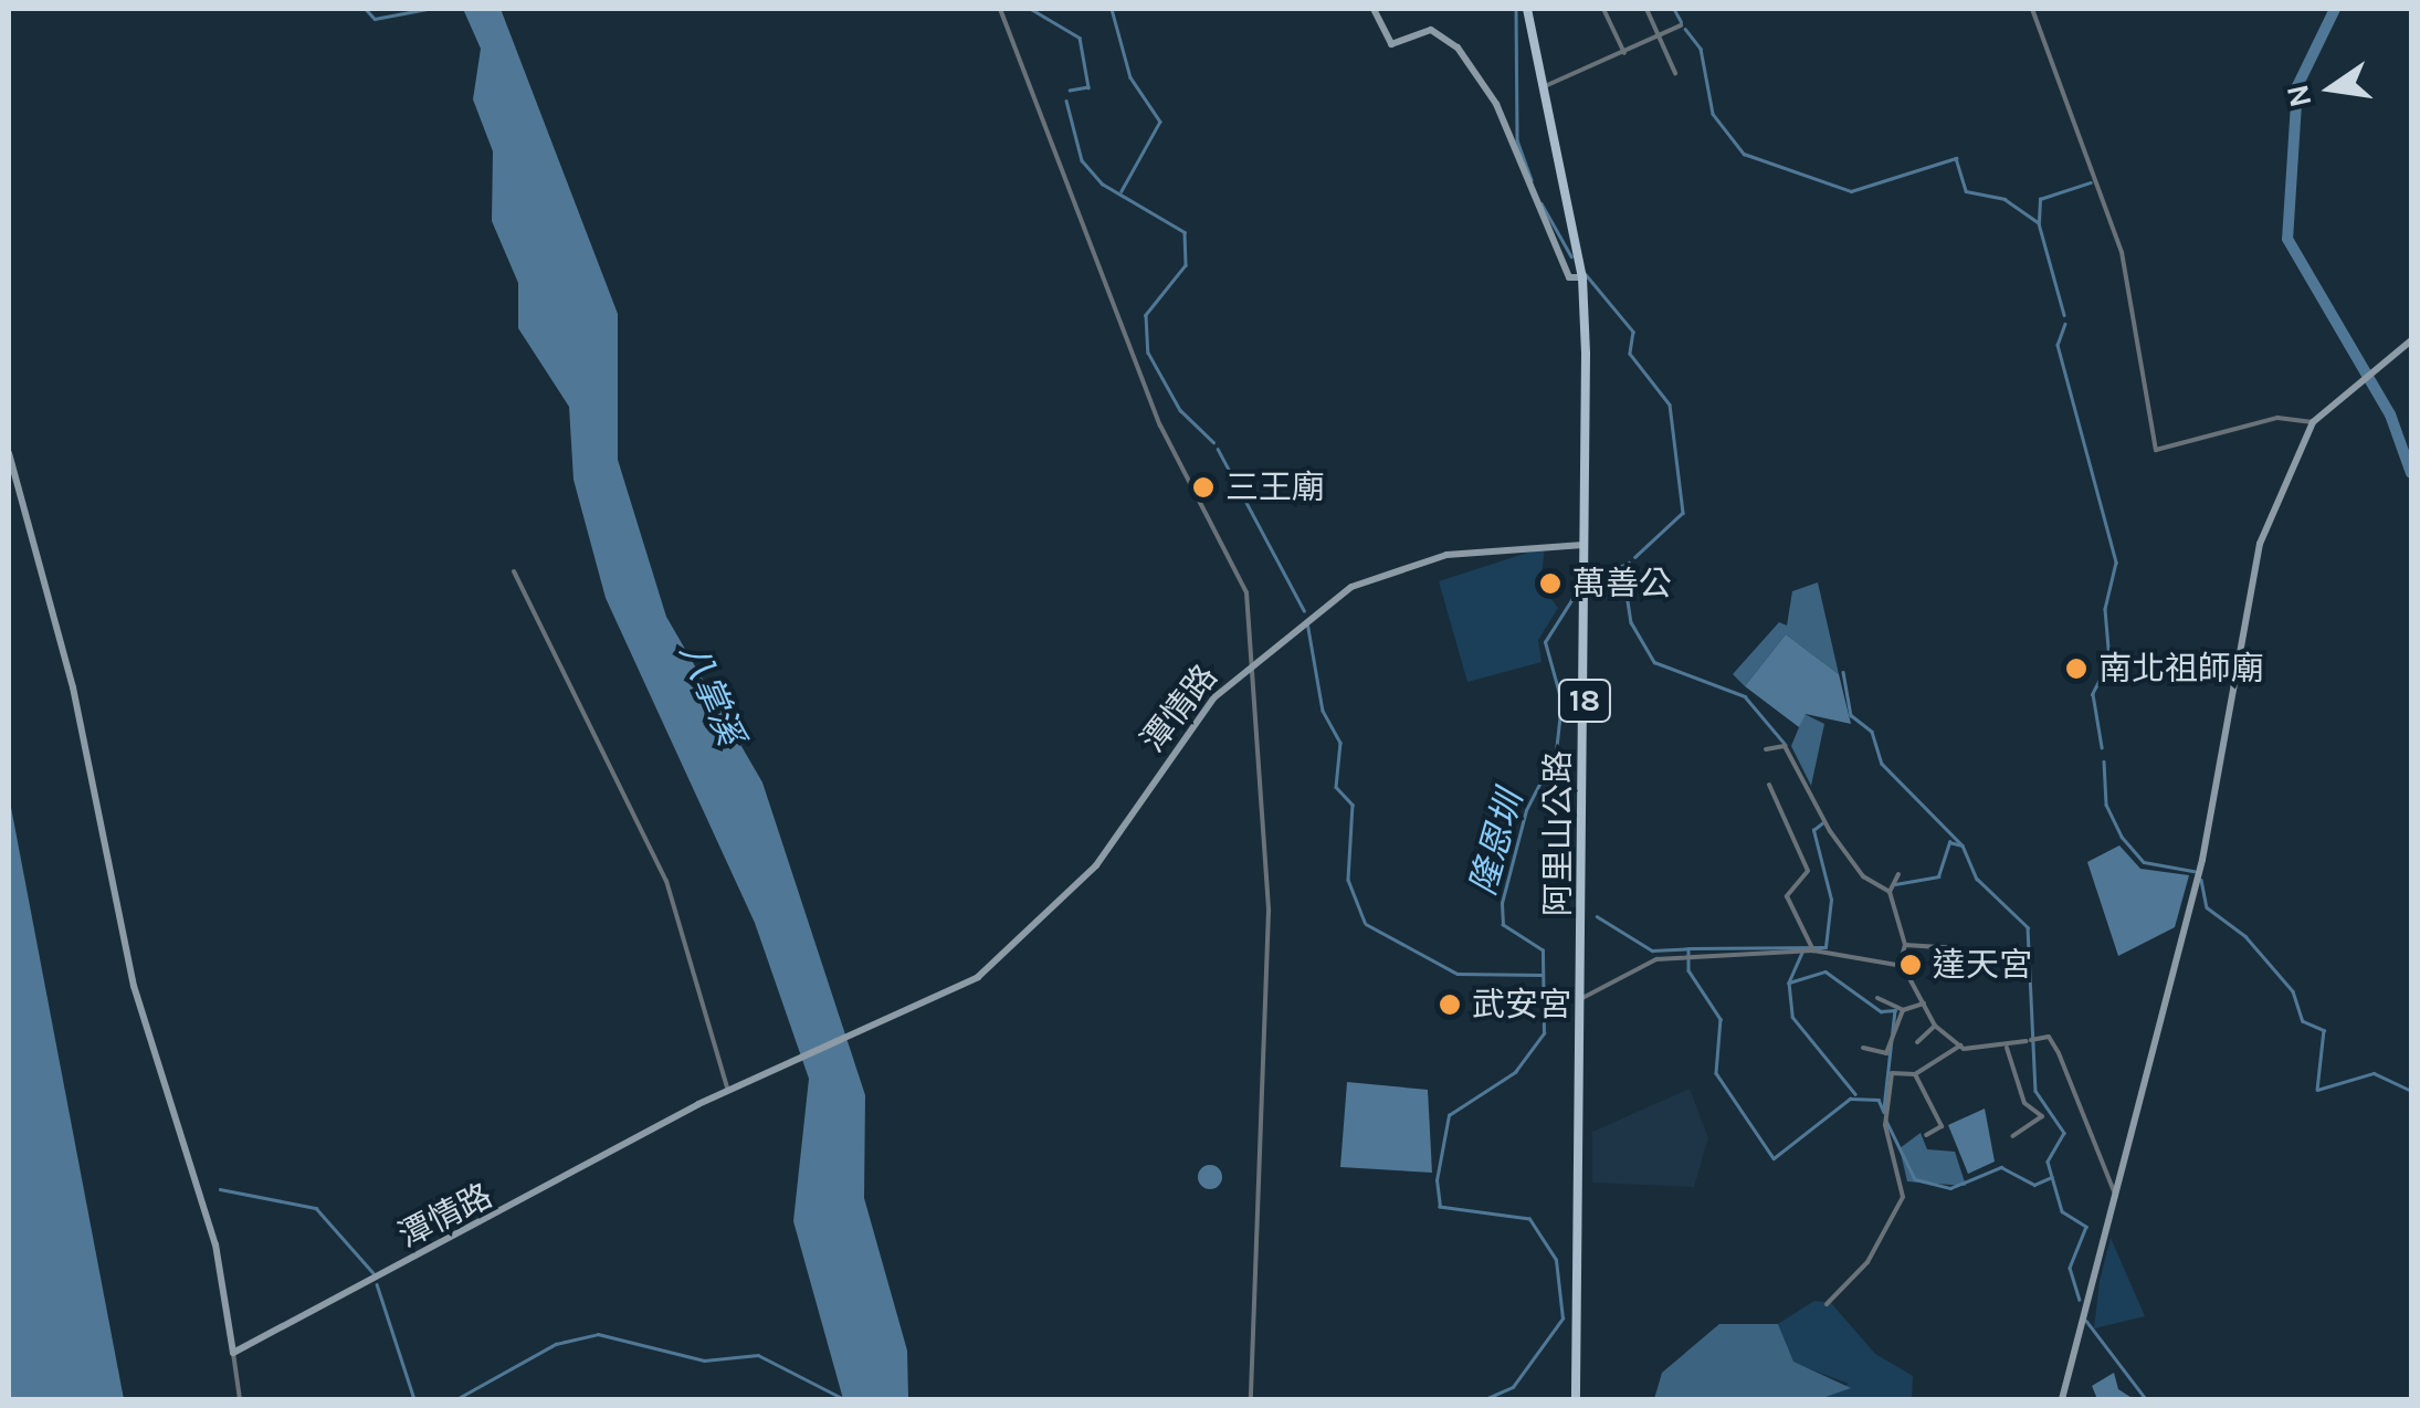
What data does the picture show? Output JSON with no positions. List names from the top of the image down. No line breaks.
{"streets":{"main road":["18","阿里山公路"],"street":["潭情路"]},"crossings":[["潭情路","阿里山公路"]],"water":["八掌溪","隆恩圳"],"places":["三王廟","萬善公","南北祖師廟","達天宮","武安宮"],"north":"left"}
